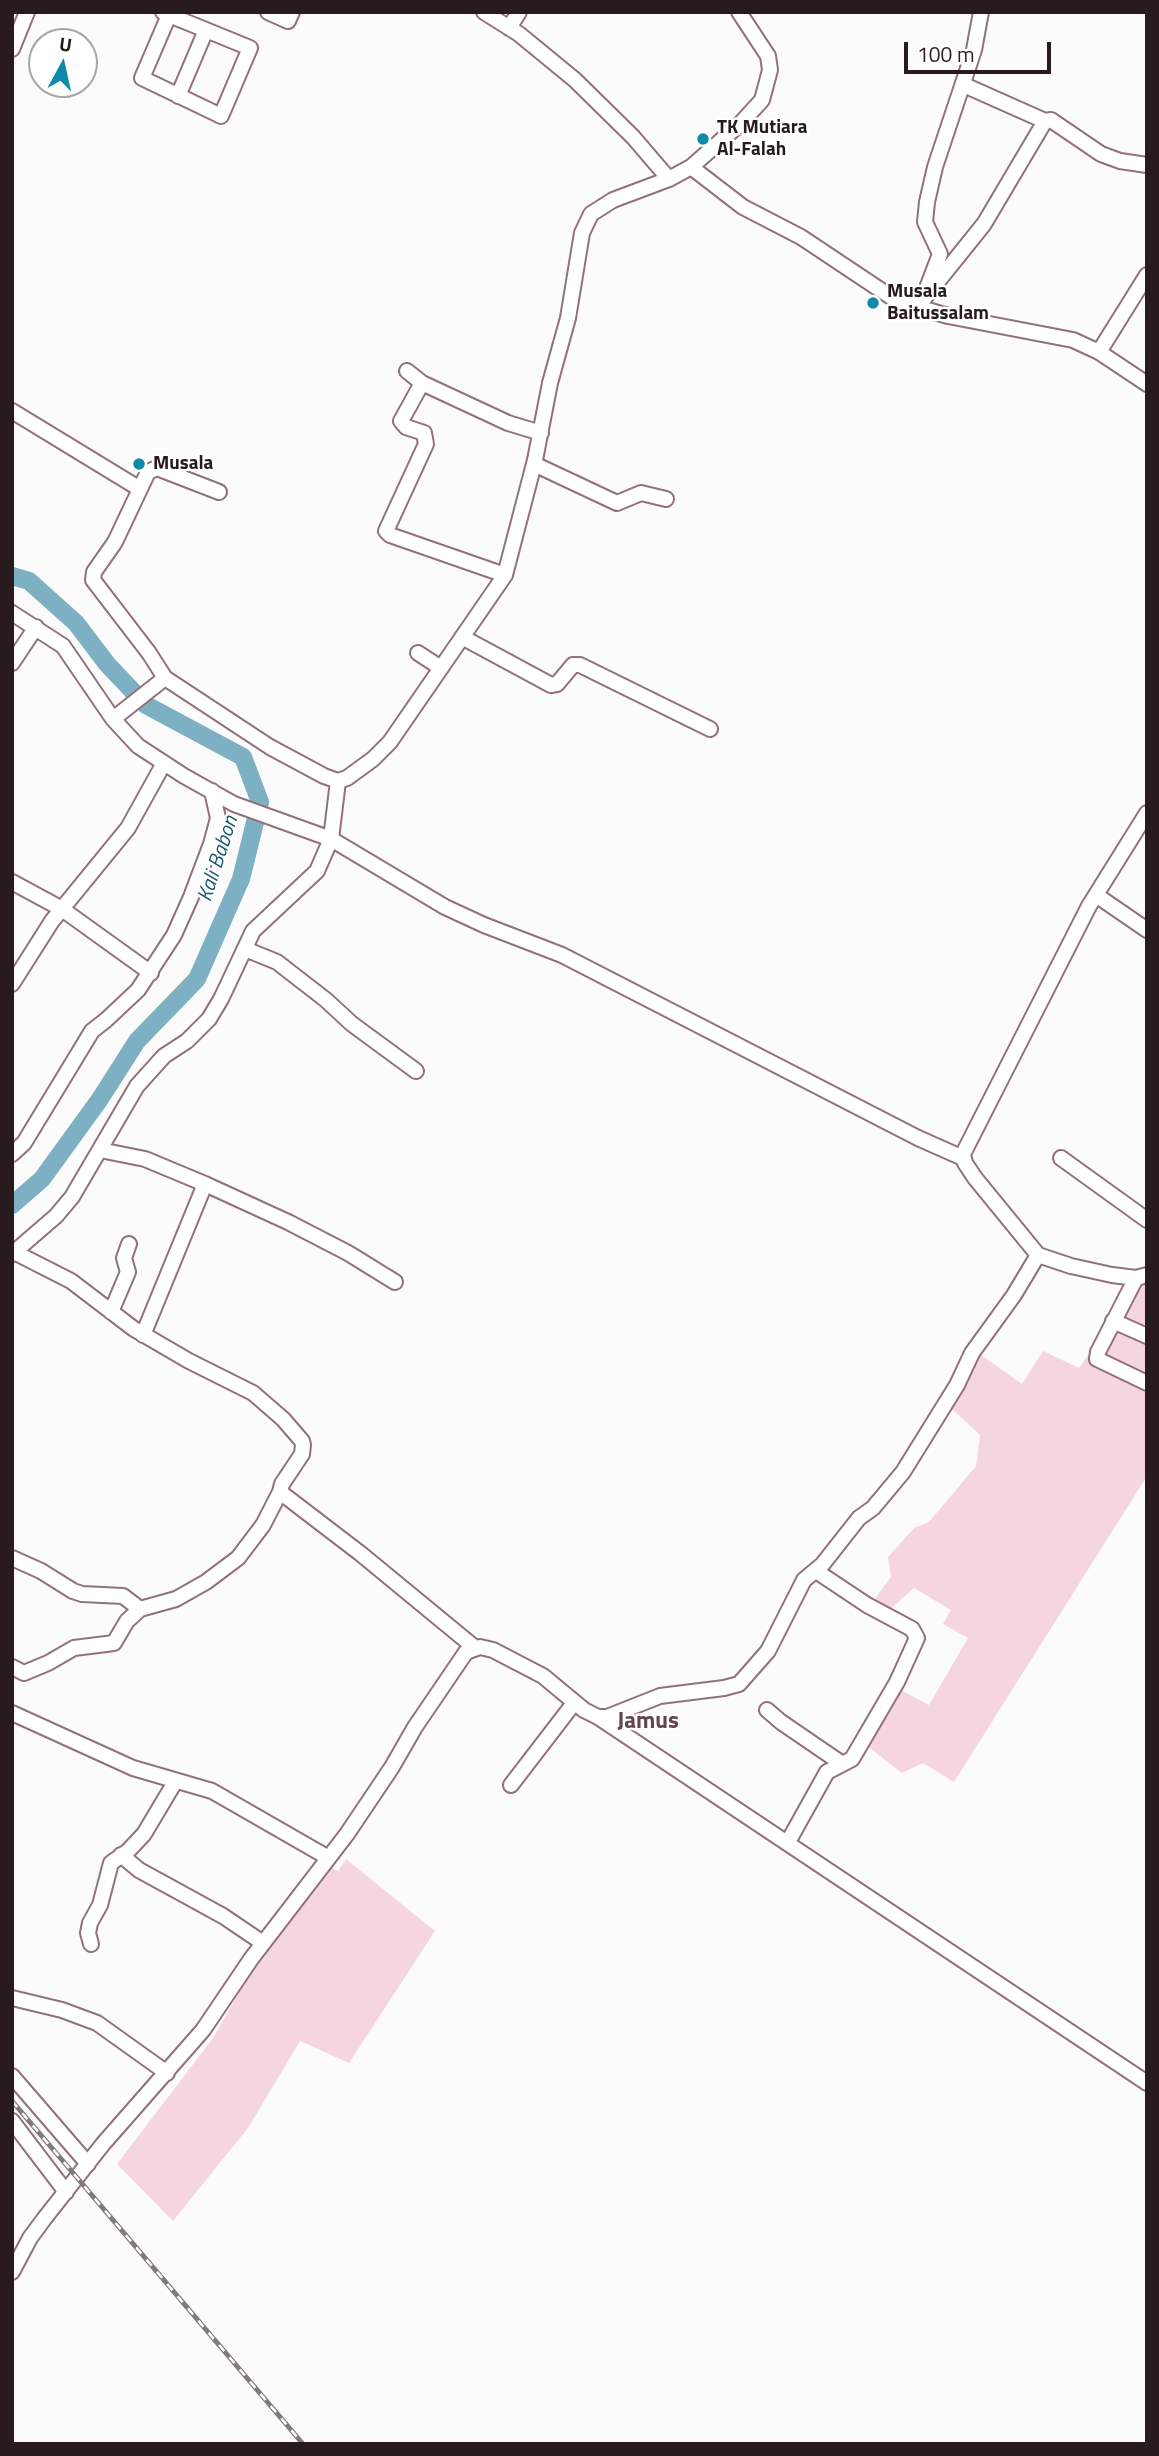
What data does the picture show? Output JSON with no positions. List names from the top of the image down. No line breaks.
{"districts":["Jamus"],"water":["Kali Babon"],"places":["TK Mutiara Al-Falah","Musala Baitussalam","Musala"],"scale_bar":"100 m","north":"top"}
